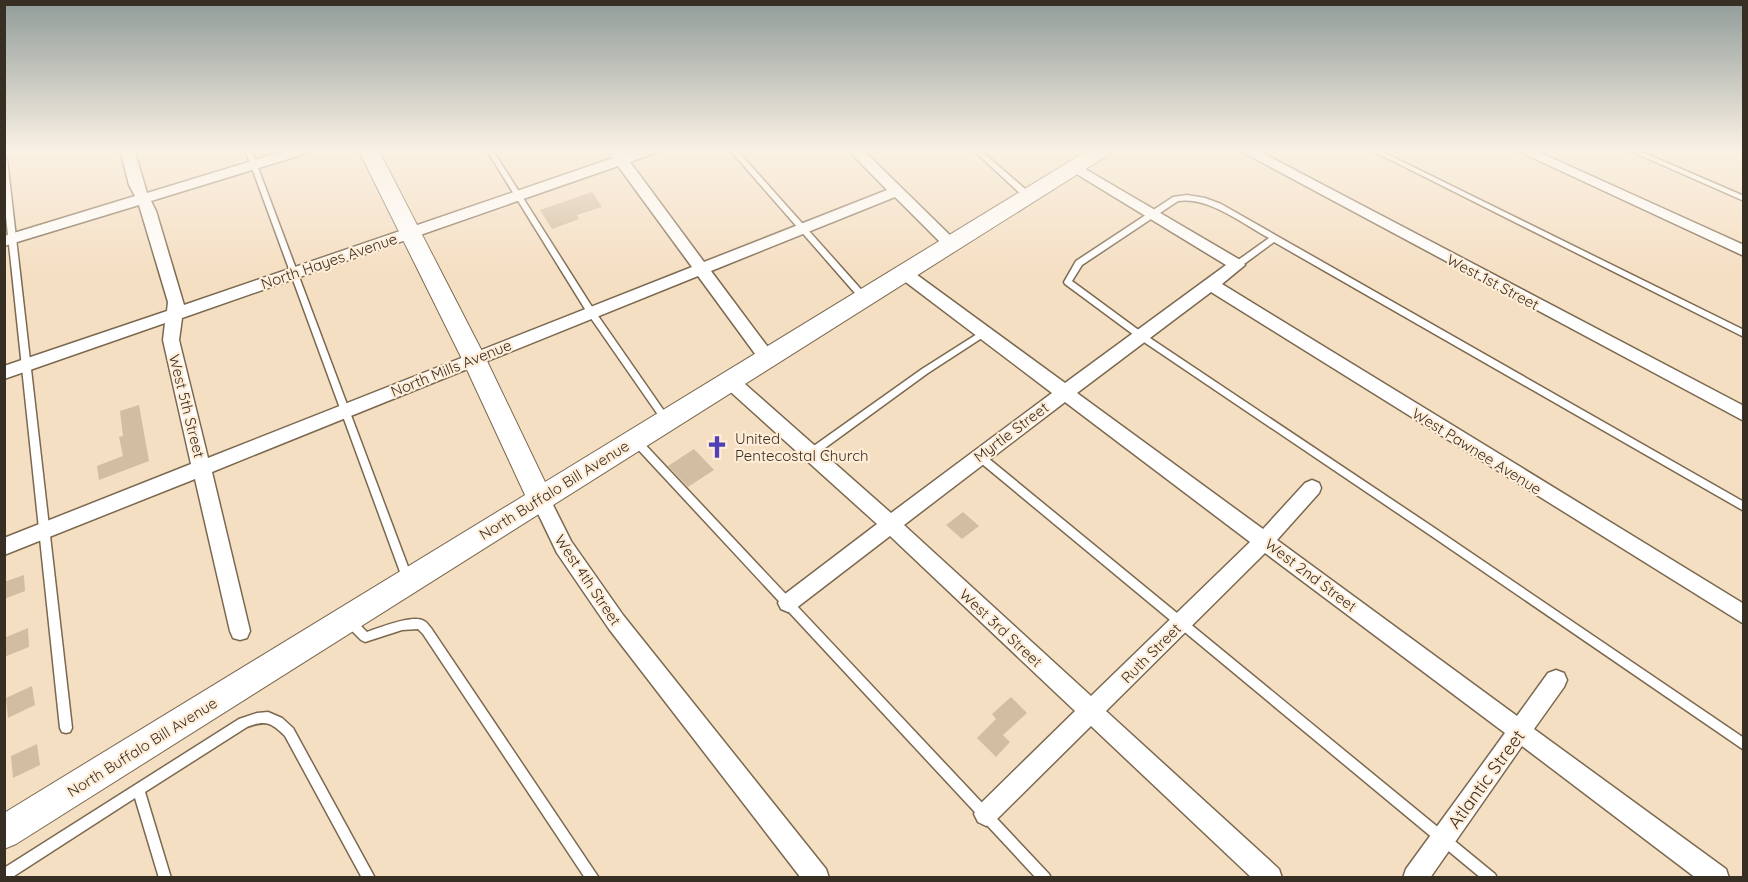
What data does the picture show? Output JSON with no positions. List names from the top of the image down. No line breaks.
{"streets":{"main road":["North Buffalo Bill Avenue","West 4th Street"],"street":["North Hayes Avenue","West 1st Street","North Mills Avenue","West 5th Street","Myrtle Street","West Pawnee Avenue","West 2nd Street","West 3rd Street","Ruth Street","Atlantic Street"]},"crossings":[["North Hayes Avenue","West 5th Street"],["North Hayes Avenue","West 4th Street"],["North Mills Avenue","West 5th Street"],["North Mills Avenue","West 4th Street"],["Myrtle Street","West Pawnee Avenue"],["Myrtle Street","West 2nd Street"],["Myrtle Street","West 3rd Street"],["North Buffalo Bill Avenue","West 2nd Street"],["North Buffalo Bill Avenue","West 4th Street"],["North Buffalo Bill Avenue","West 3rd Street"],["West 2nd Street","Ruth Street"],["West 2nd Street","Atlantic Street"],["West 3rd Street","Ruth Street"]],"places":{"church":["United Pentecostal Church"]}}
